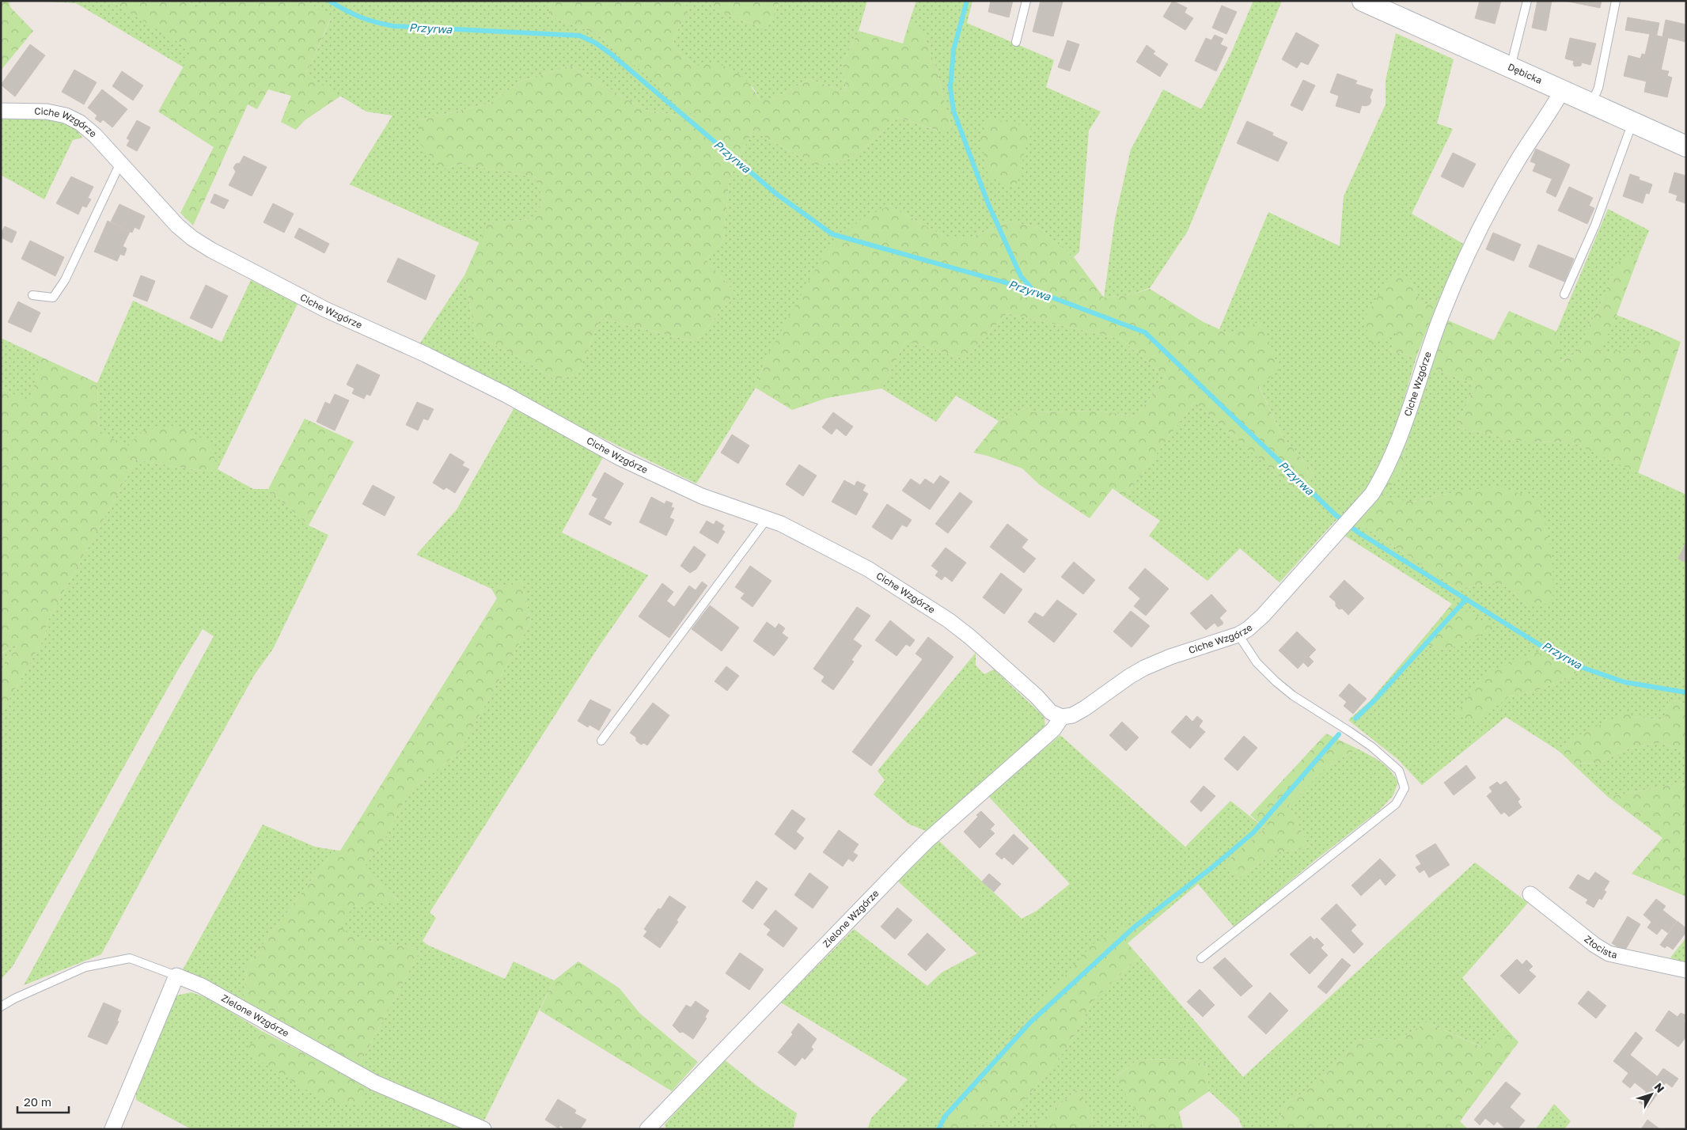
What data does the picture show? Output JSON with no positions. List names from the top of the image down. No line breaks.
{"streets":{"street":["Dębicka","Ciche Wzgórze","Zielone Wzgórze","Złocista"]},"crossings":[["Dębicka","Ciche Wzgórze"],["Ciche Wzgórze","Zielone Wzgórze"]],"water":["Przyrwa"],"scale_bar":"20 m","north":"top right"}
